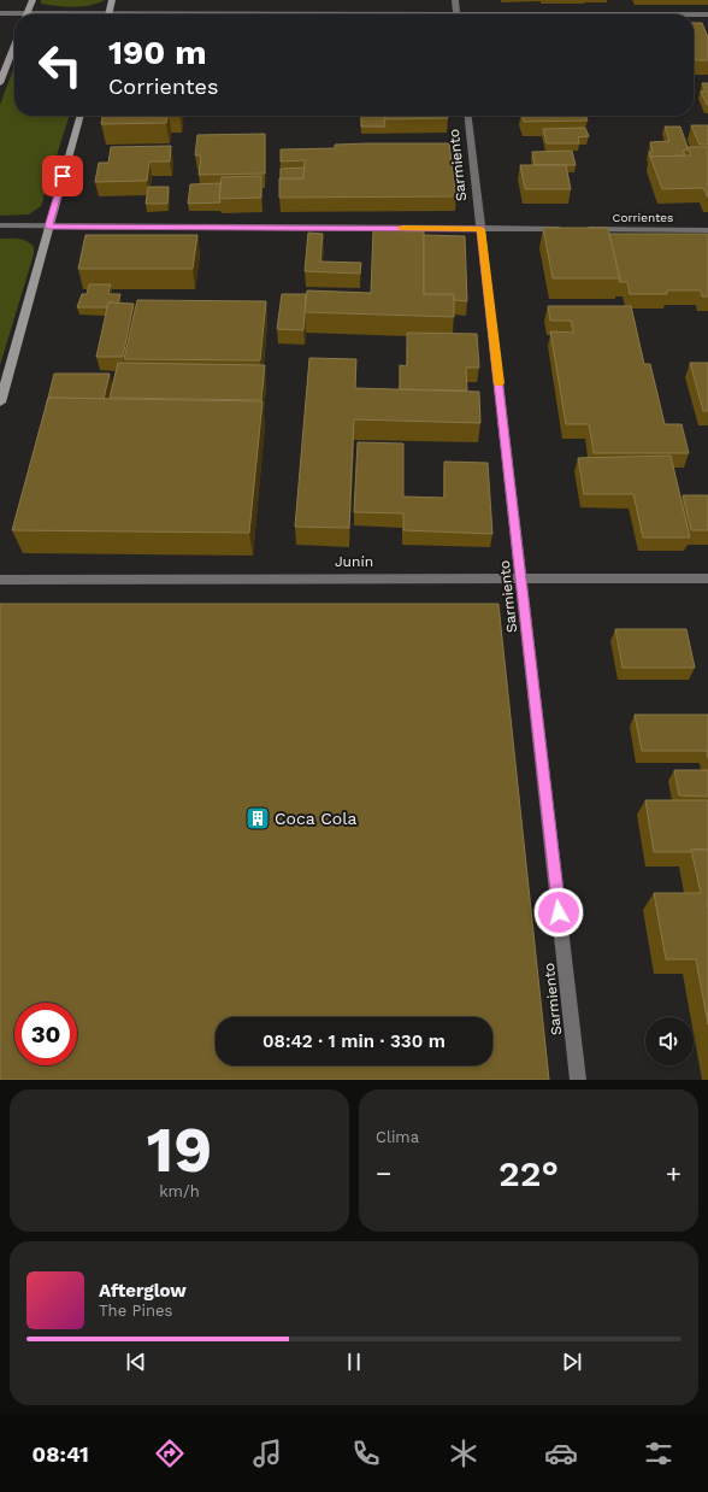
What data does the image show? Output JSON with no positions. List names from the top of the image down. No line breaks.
{"streets":{"street":["Sarmiento","Corrientes","Junín"]},"crossings":[["Sarmiento","Junín"]],"places":{"building":["Coca Cola"]},"page":{"turn":["190 m","Corrientes"],"limit":"30","trip":"08:42 · 1 min · 330 m","tile":[["19","km/h"],"Clima"],"heat":["−","22°","+"],"song":["Afterglow","The Pines"],"tabs":"08:41"}}
